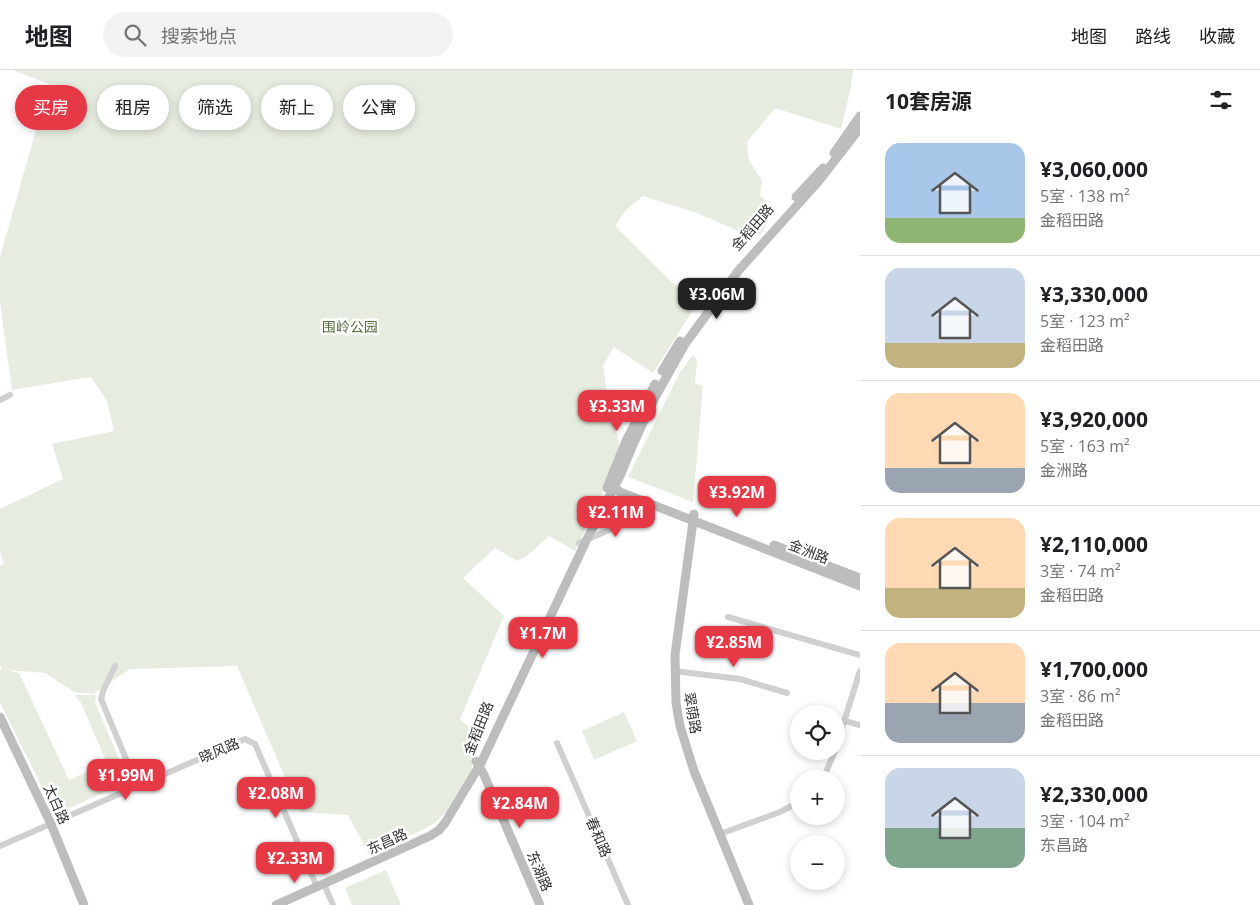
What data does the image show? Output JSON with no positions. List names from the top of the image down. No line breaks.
{"streets":{"street":["金稻田路","金洲路","翠荫路","晓风路","太白路","春和路","东昌路","东湖路"]},"crossings":[["金稻田路","金洲路"],["金稻田路","东昌路"],["金稻田路","东湖路"],["金洲路","翠荫路"],["晓风路","太白路"],["晓风路","东昌路"],["东昌路","东湖路"]],"parks":["围岭公园"],"page":{"header":"地图","search":"搜索地点","nav":["地图","路线","收藏"],"heading":"10套房源","chip":["买房","租房","筛选","新上","公寓"],"list":[{"name":"¥3,060,000","note":"5室 · 138 m² · 金稻田路"},{"name":"¥3,330,000","note":"5室 · 123 m² · 金稻田路"},{"name":"¥3,920,000","note":"5室 · 163 m² · 金洲路"},{"name":"¥2,110,000","note":"3室 · 74 m² · 金稻田路"},{"name":"¥1,700,000","note":"3室 · 86 m² · 金稻田路"},{"name":"¥2,330,000","note":"3室 · 104 m² · 东昌路"}],"price":["¥3.06M","¥3.33M","¥3.92M","¥2.11M","¥1.7M","¥2.85M","¥1.99M","¥2.08M","¥2.84M","¥2.33M"],"map_buttons":["+","−"]}}
